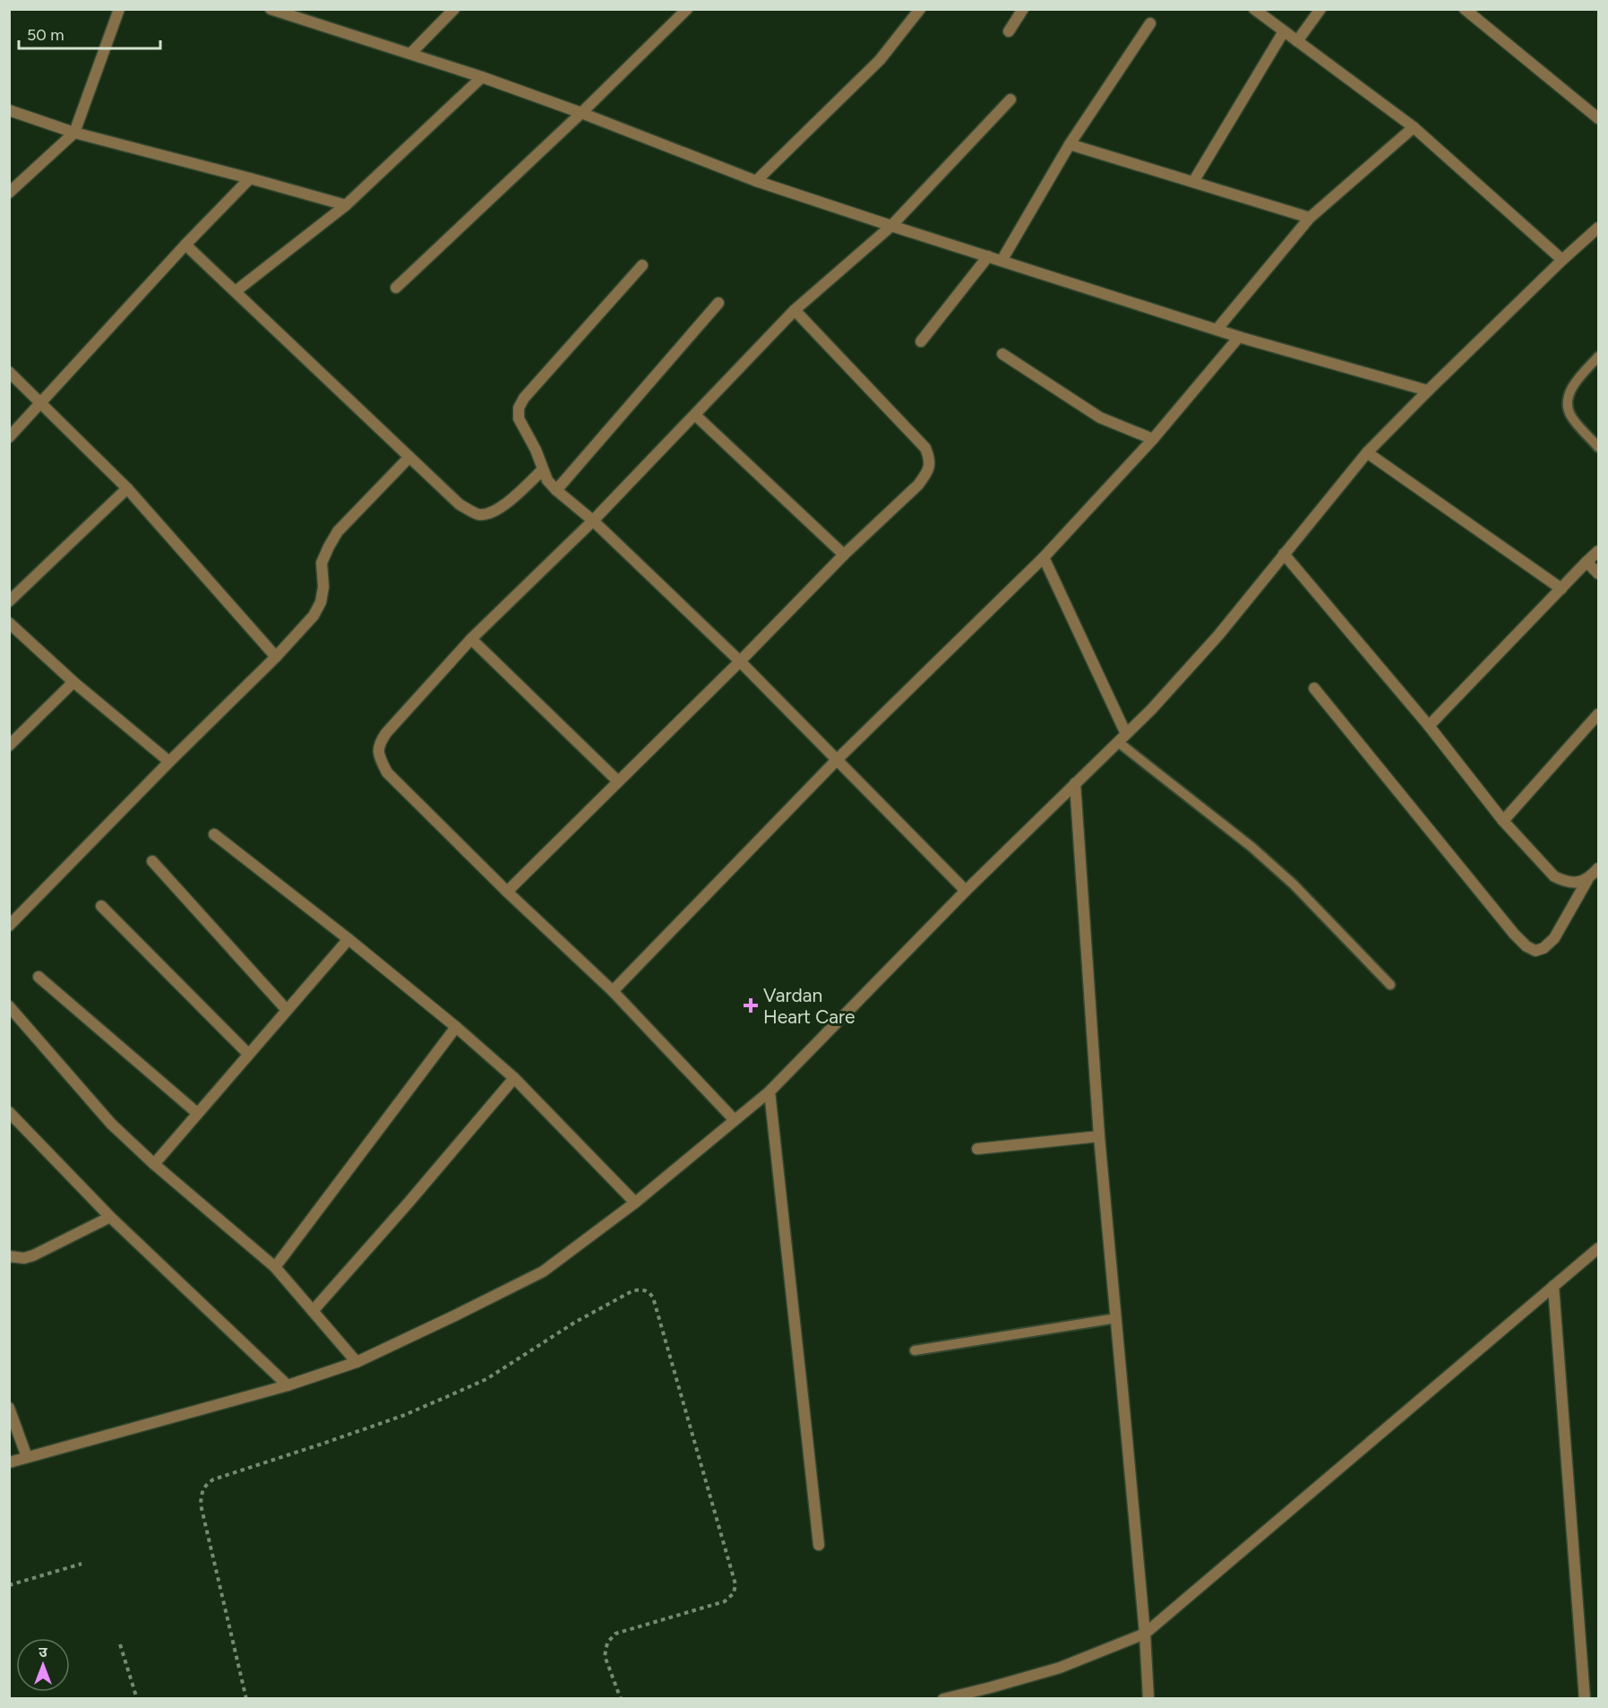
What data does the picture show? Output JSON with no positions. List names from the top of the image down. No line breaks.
{"places":{"health":["Vardan Heart Care"]},"scale_bar":"50 m","north":"top"}
